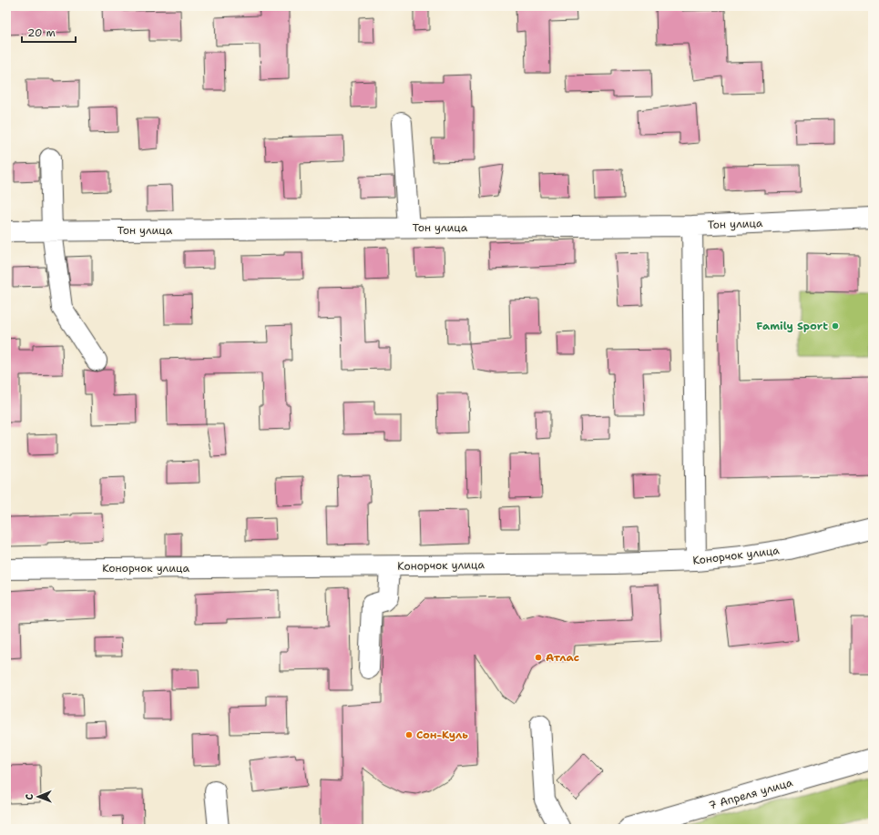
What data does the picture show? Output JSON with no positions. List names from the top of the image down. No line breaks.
{"streets":{"street":["Тон улица","Конорчок улица","7 Апреля улица"]},"places":["Family Sport","Атлас","Сон-Куль"],"scale_bar":"20 m","north":"left"}
